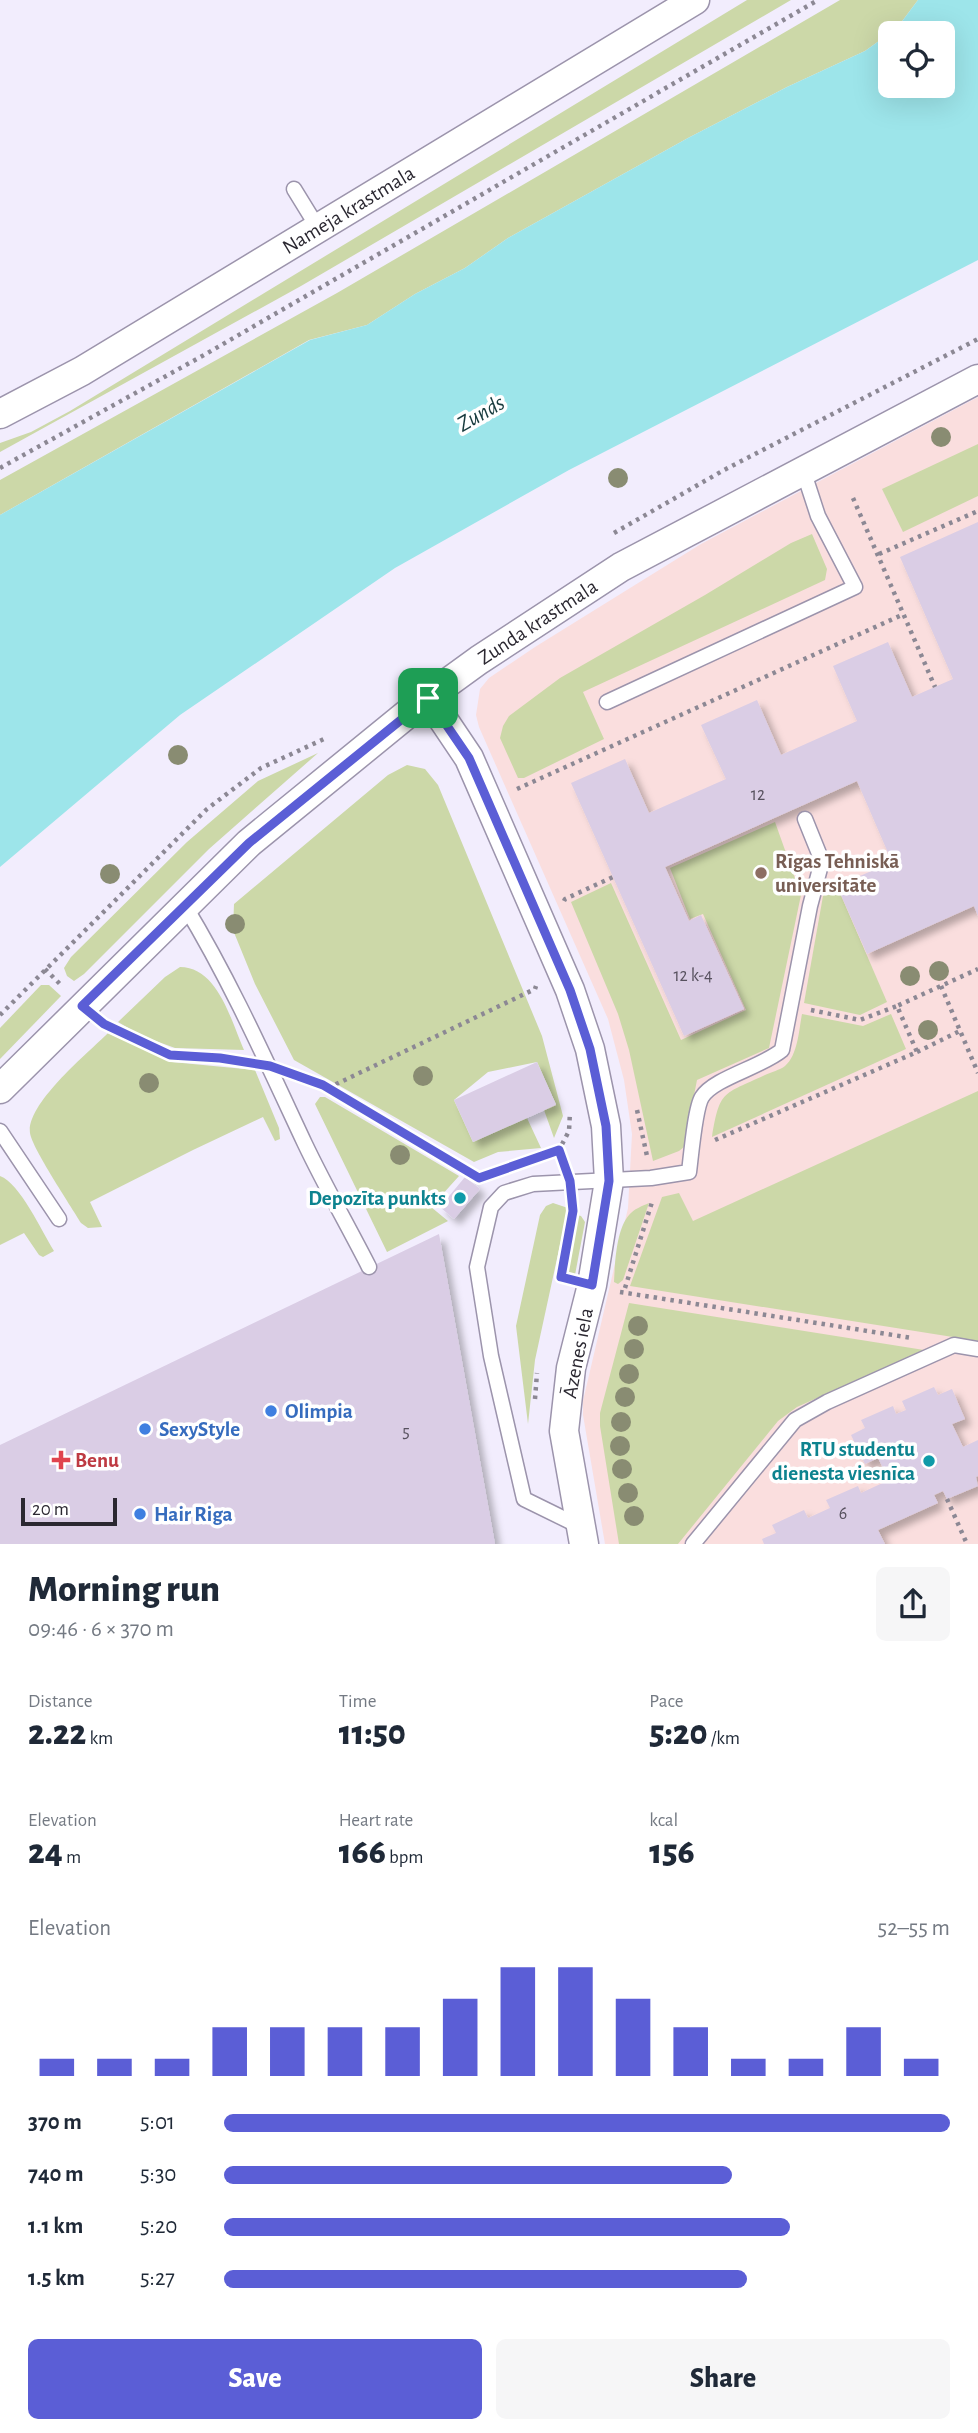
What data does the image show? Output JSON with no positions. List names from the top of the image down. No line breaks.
{"streets":{"street":["Nameja krastmala","Zunda krastmala","Āzenes iela"]},"crossings":[["Zunda krastmala","Āzenes iela"]],"water":["Zunds"],"places":{"other":["Rīgas Tehniskā universitāte","Depozīta punkts","Olimpia","SexyStyle","RTU studentu dienesta viesnīca","Hair Riga"],"health":["Benu"]},"house_numbers":["12","12 k-4","5","6"],"scale_bar":"20 m","page":{"scale":"20 m","heading":["Morning run","09:46 · 6 × 370 m"],"stats":[["Distance","2.22 km"],["Time","11:50"],["Pace","5:20 /km"],["Elevation","24 m"],["Heart rate","166 bpm"],["kcal","156"]],"chart":["Elevation","52–55 m"],"list":[{"name":"370 m","note":"5:01"},{"name":"740 m","note":"5:30"},{"name":"1.1 km","note":"5:20"},{"name":"1.5 km","note":"5:27"}],"buttons":["Save","Share"]}}
